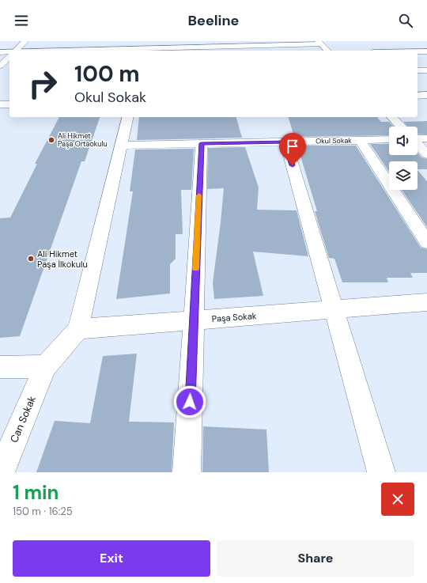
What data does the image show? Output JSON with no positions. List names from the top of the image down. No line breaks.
{"streets":{"street":["Okul Sokak","Paşa Sokak","Can Sokak"]},"places":["Ali Hikmet Paşa Ortaokulu","Ali Hikmet Paşa İlkokulu"],"page":{"header":"Beeline","turn":["100 m","Okul Sokak"],"heading":["1 min","150 m · 16:25"],"buttons":["Exit","Share"]}}
